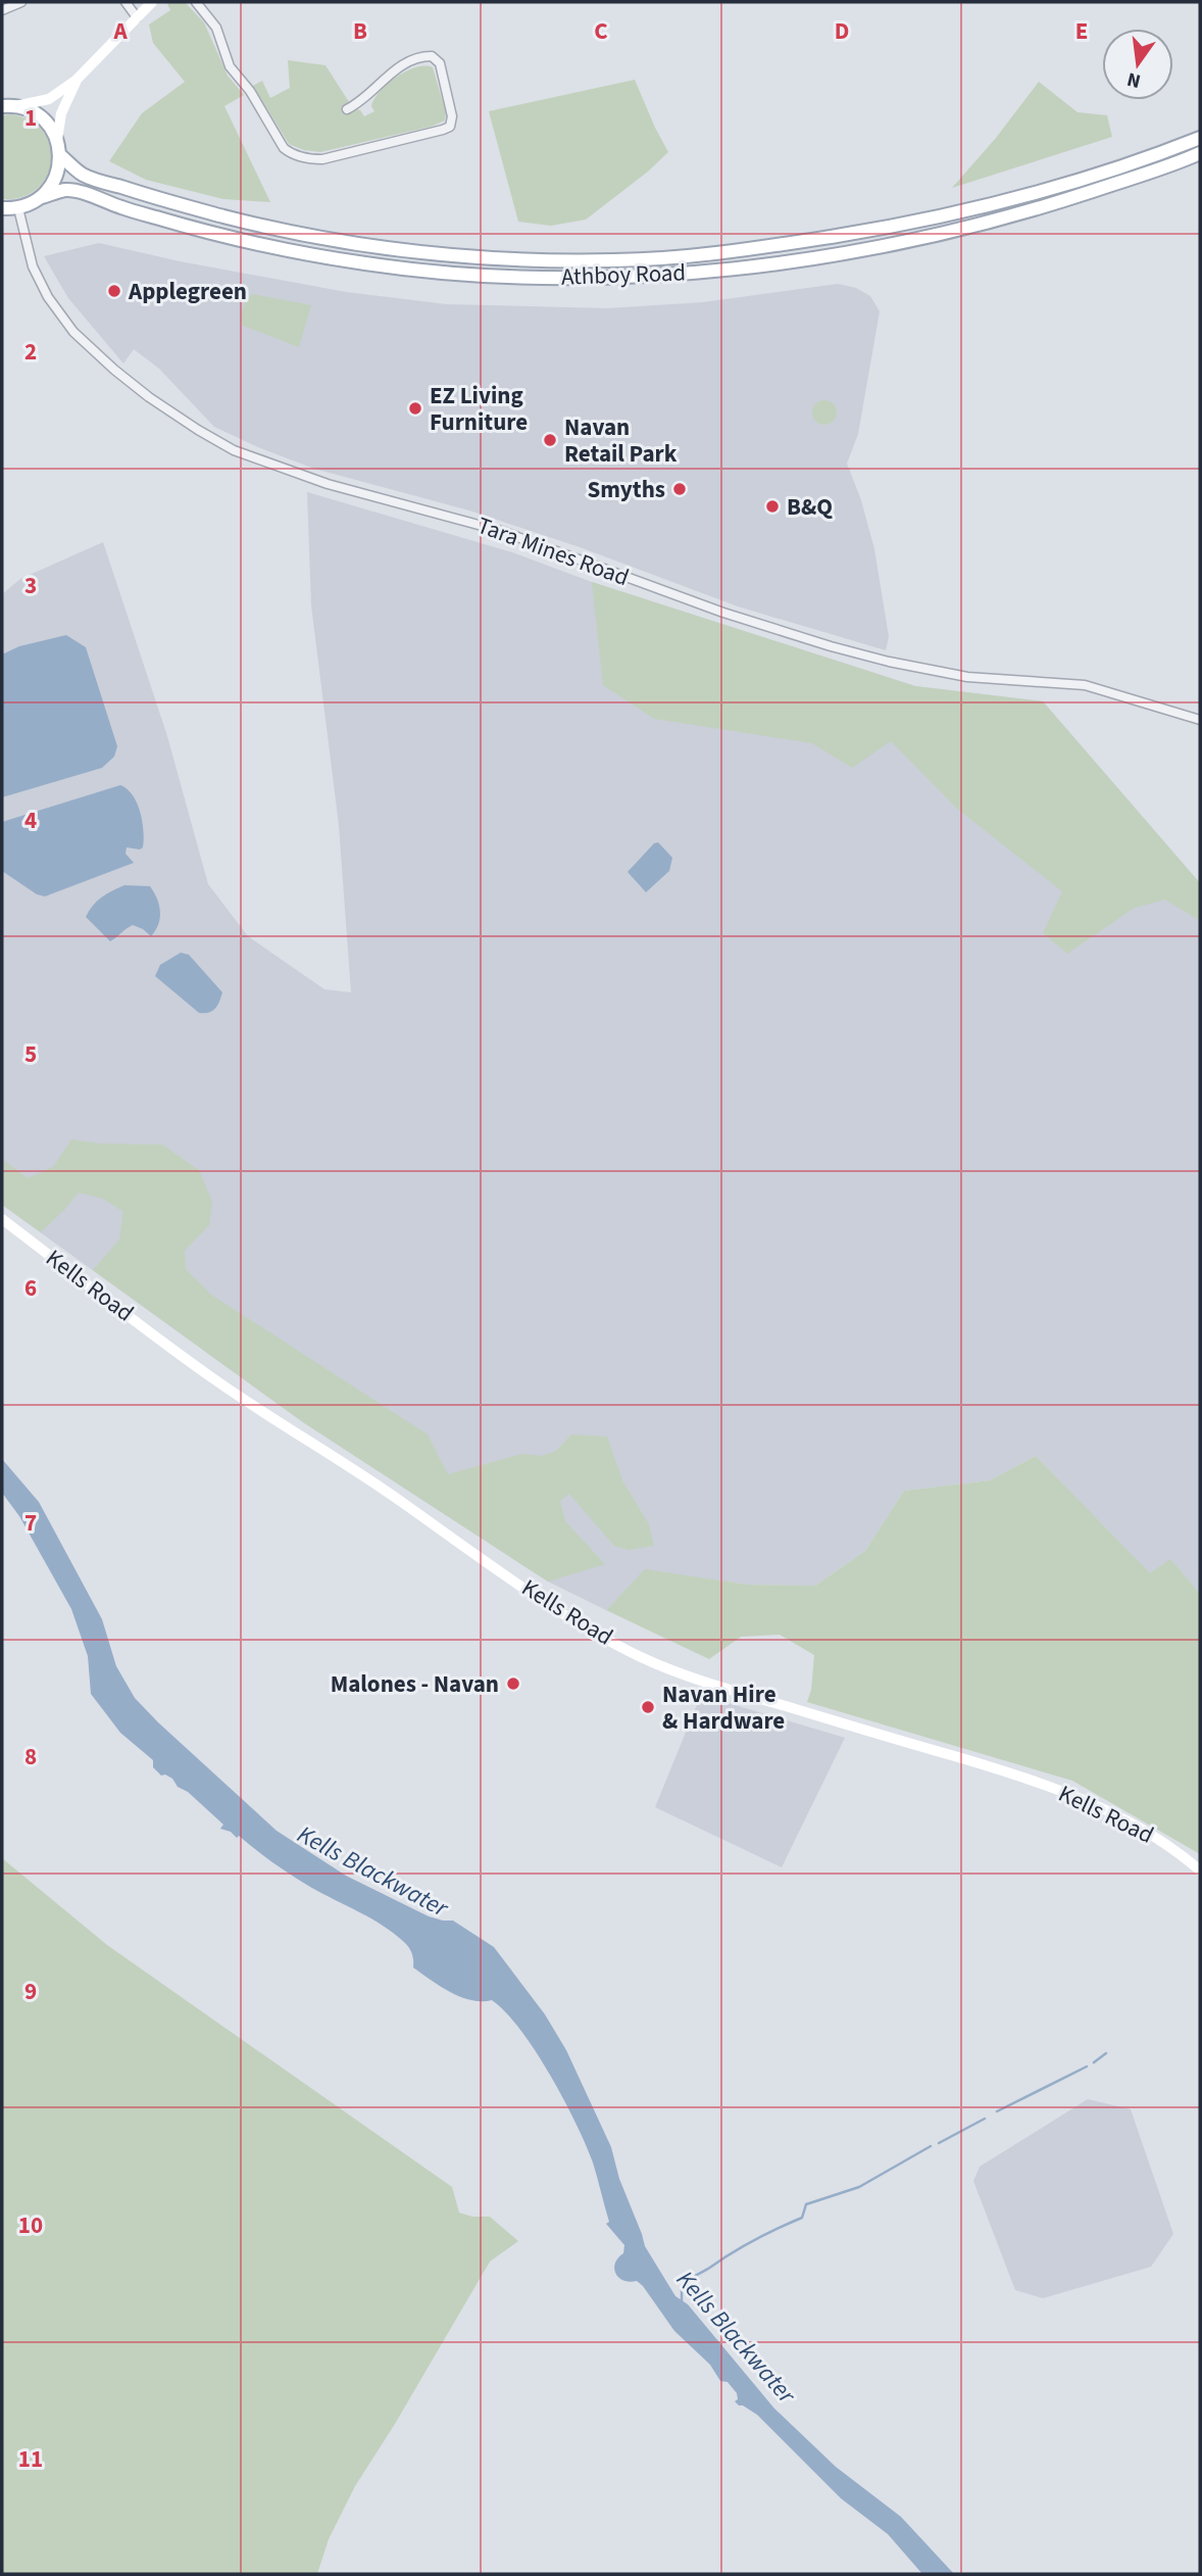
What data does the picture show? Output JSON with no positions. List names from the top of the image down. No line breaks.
{"streets":{"main road":["Athboy Road","Kells Road"],"street":["Tara Mines Road"]},"crossings":[["Athboy Road","Tara Mines Road"]],"water":["Kells Blackwater"],"places":["Applegreen","EZ Living Furniture","Navan Retail Park","Smyths","B&Q","Malones - Navan","Navan Hire & Hardware"],"north":"bottom","grid":{"columns":["A","B","C","D","E"],"rows":["1","2","3","4","5","6","7","8","9","10","11"]}}
